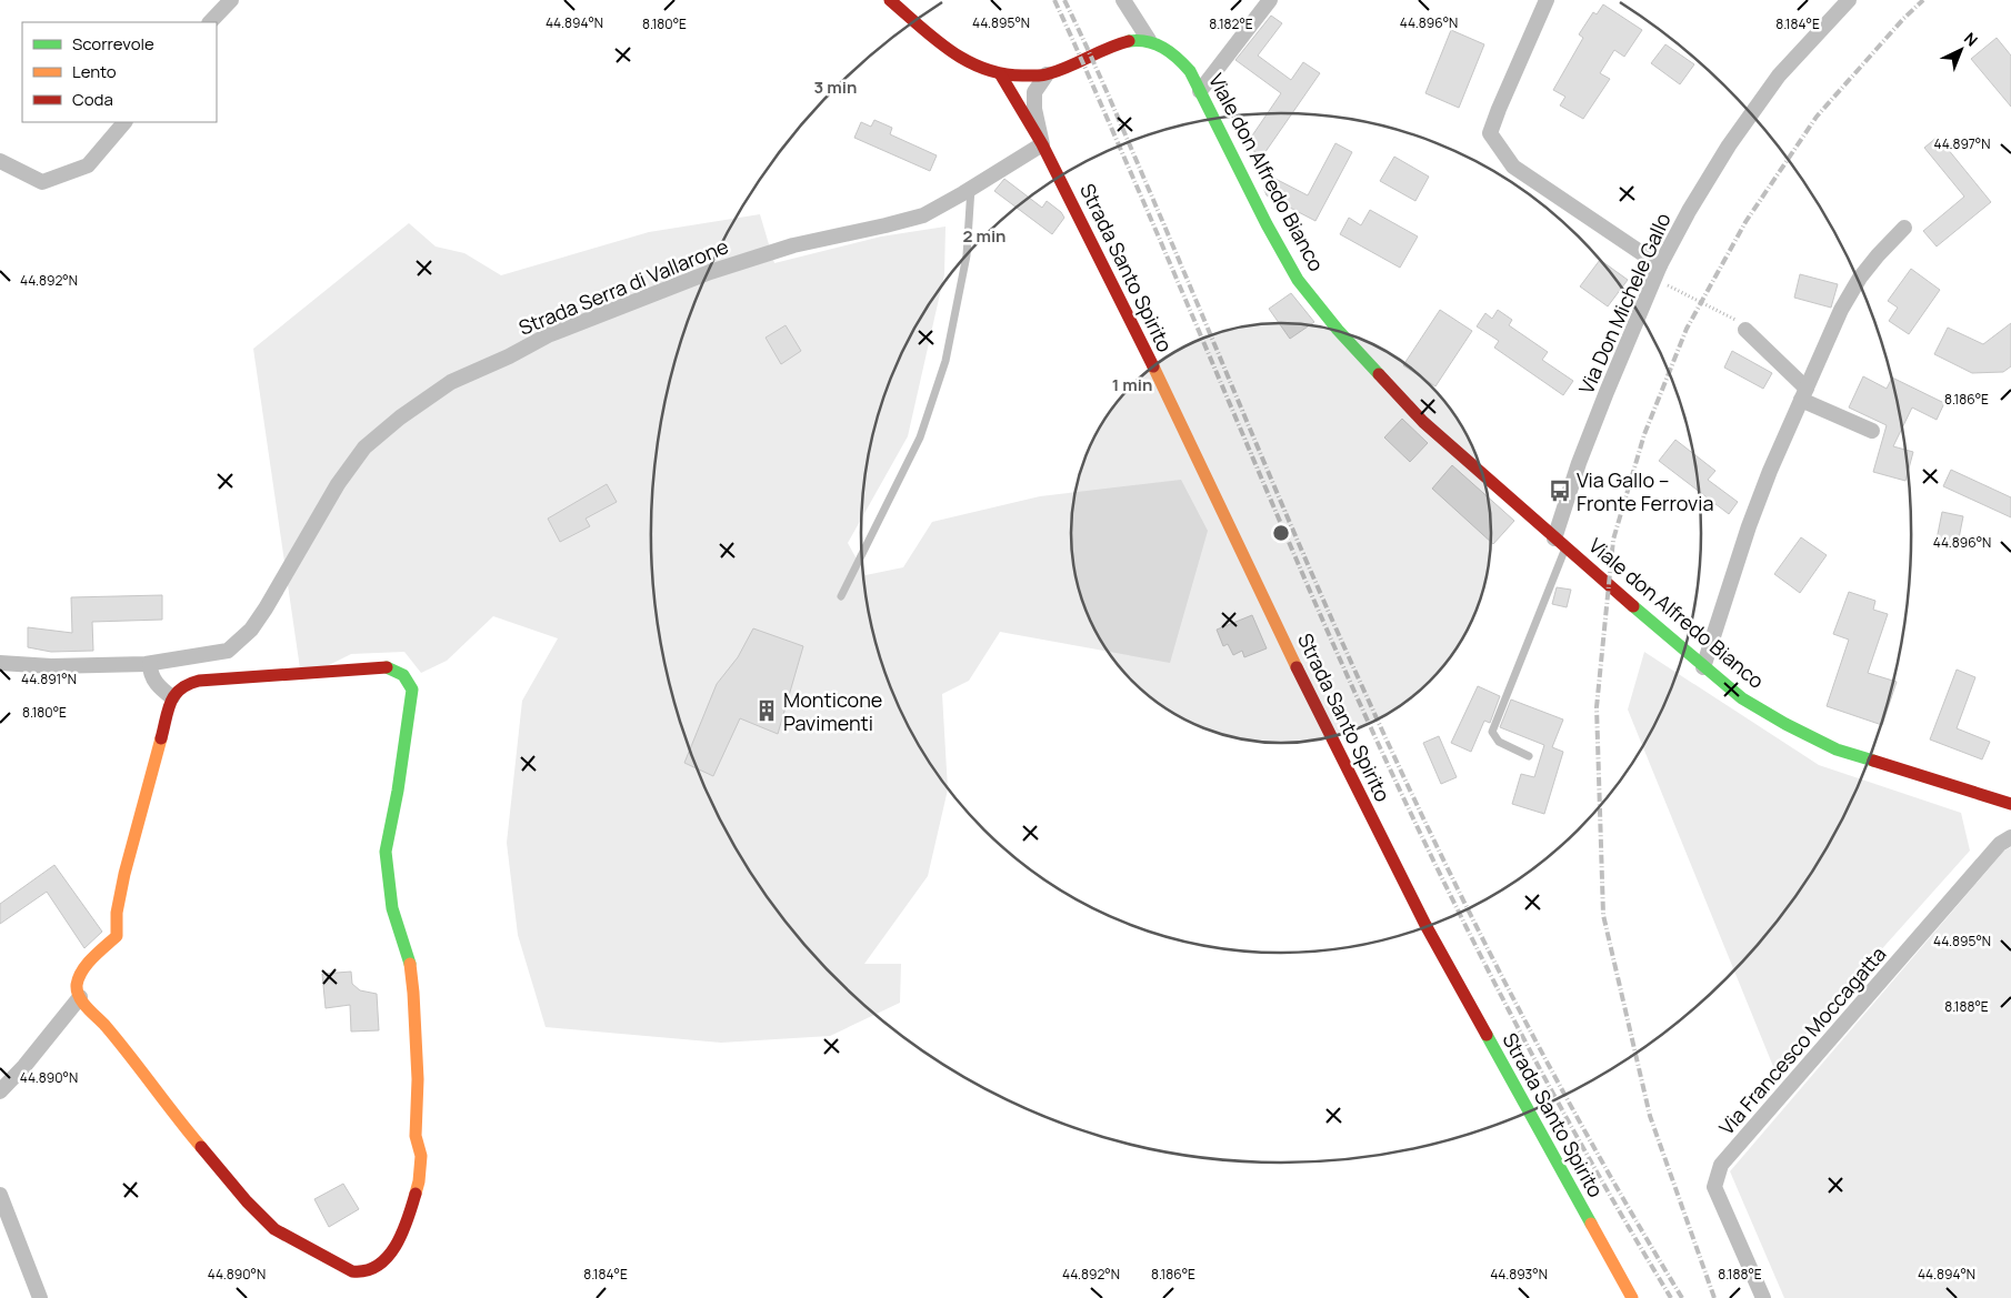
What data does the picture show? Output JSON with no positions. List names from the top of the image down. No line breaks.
{"streets":{"street":["Viale don Alfredo Bianco","Strada Santo Spirito","Strada Serra di Vallarone","Via Don Michele Gallo","Via Francesco Moccagatta"]},"crossings":[["Viale don Alfredo Bianco","Via Don Michele Gallo"],["Strada Santo Spirito","Strada Serra di Vallarone"]],"places":{"bus stop":["Via Gallo – Fronte Ferrovia"],"building":["Monticone Pavimenti"]},"legend":["Scorrevole","Lento","Coda"],"north":"top right","coordinates":["44.894°N","44.895°N","44.896°N","8.180°E","8.182°E","8.184°E","44.897°N","44.892°N","8.186°E","44.891°N","8.188°E","44.890°N","44.893°N"],"rings":["3 min","2 min","1 min"]}
